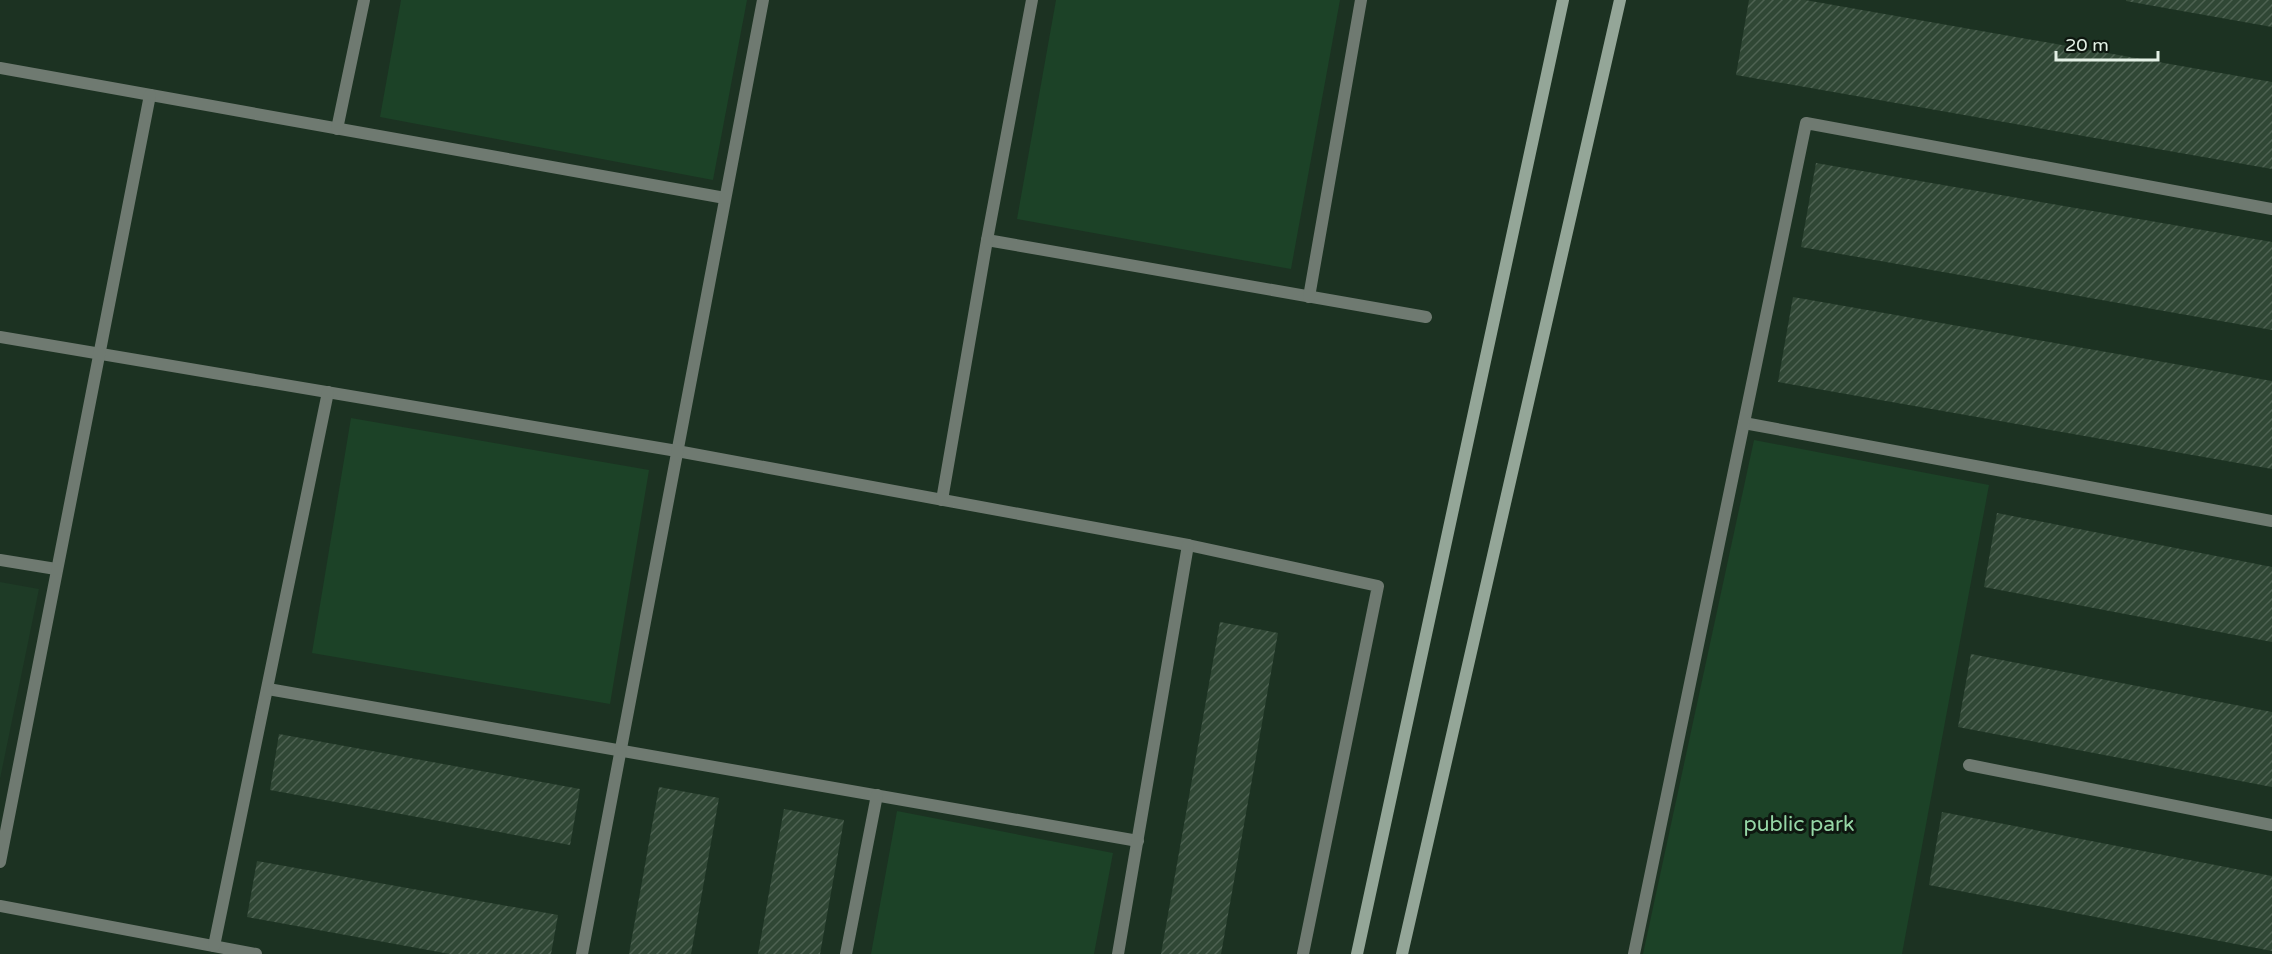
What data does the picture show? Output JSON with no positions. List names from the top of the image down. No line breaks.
{"parks":["public park"],"scale_bar":"20 m"}
